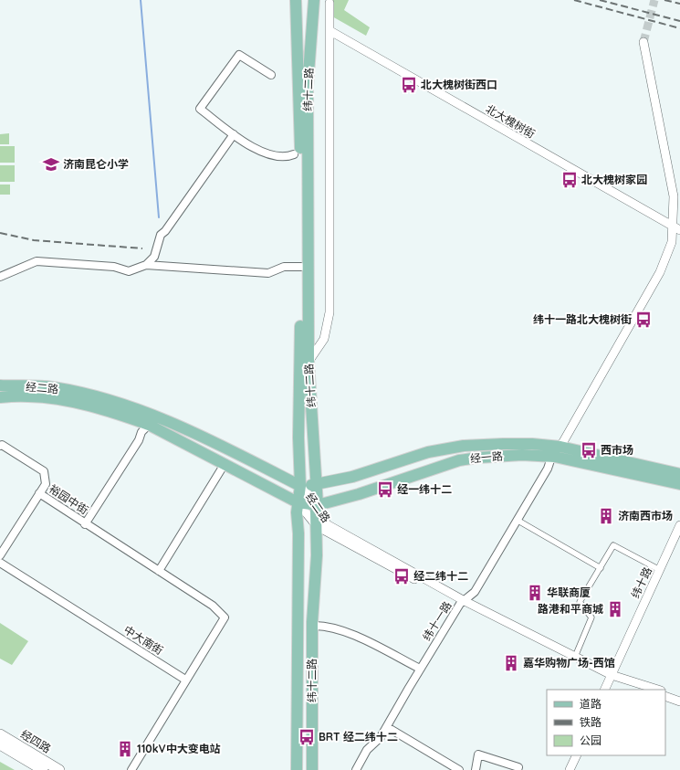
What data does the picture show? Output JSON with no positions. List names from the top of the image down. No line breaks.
{"streets":{"main road":["纬十二路","经二路","经一路","经四路"],"street":["北大槐树街","裕园中街","纬十路","纬十一路","中大南街"]},"crossings":[["纬十二路","经二路"],["纬十二路","经一路"],["经二路","经一路"],["经二路","裕园中街"],["经二路","纬十路"],["经二路","纬十一路"],["经一路","纬十一路"]],"places":{"bus stop":["北大槐树街西口","北大槐树家园","纬十一路北大槐树街","西市场","经一纬十二","经二纬十二","BRT 经二纬十二"],"school or university":["济南昆仑小学"],"building":["济南西市场","华联商厦","路港和平商城","嘉华购物广场-西馆","110kV中大变电站"]},"legend":["道路","铁路","公园"]}
